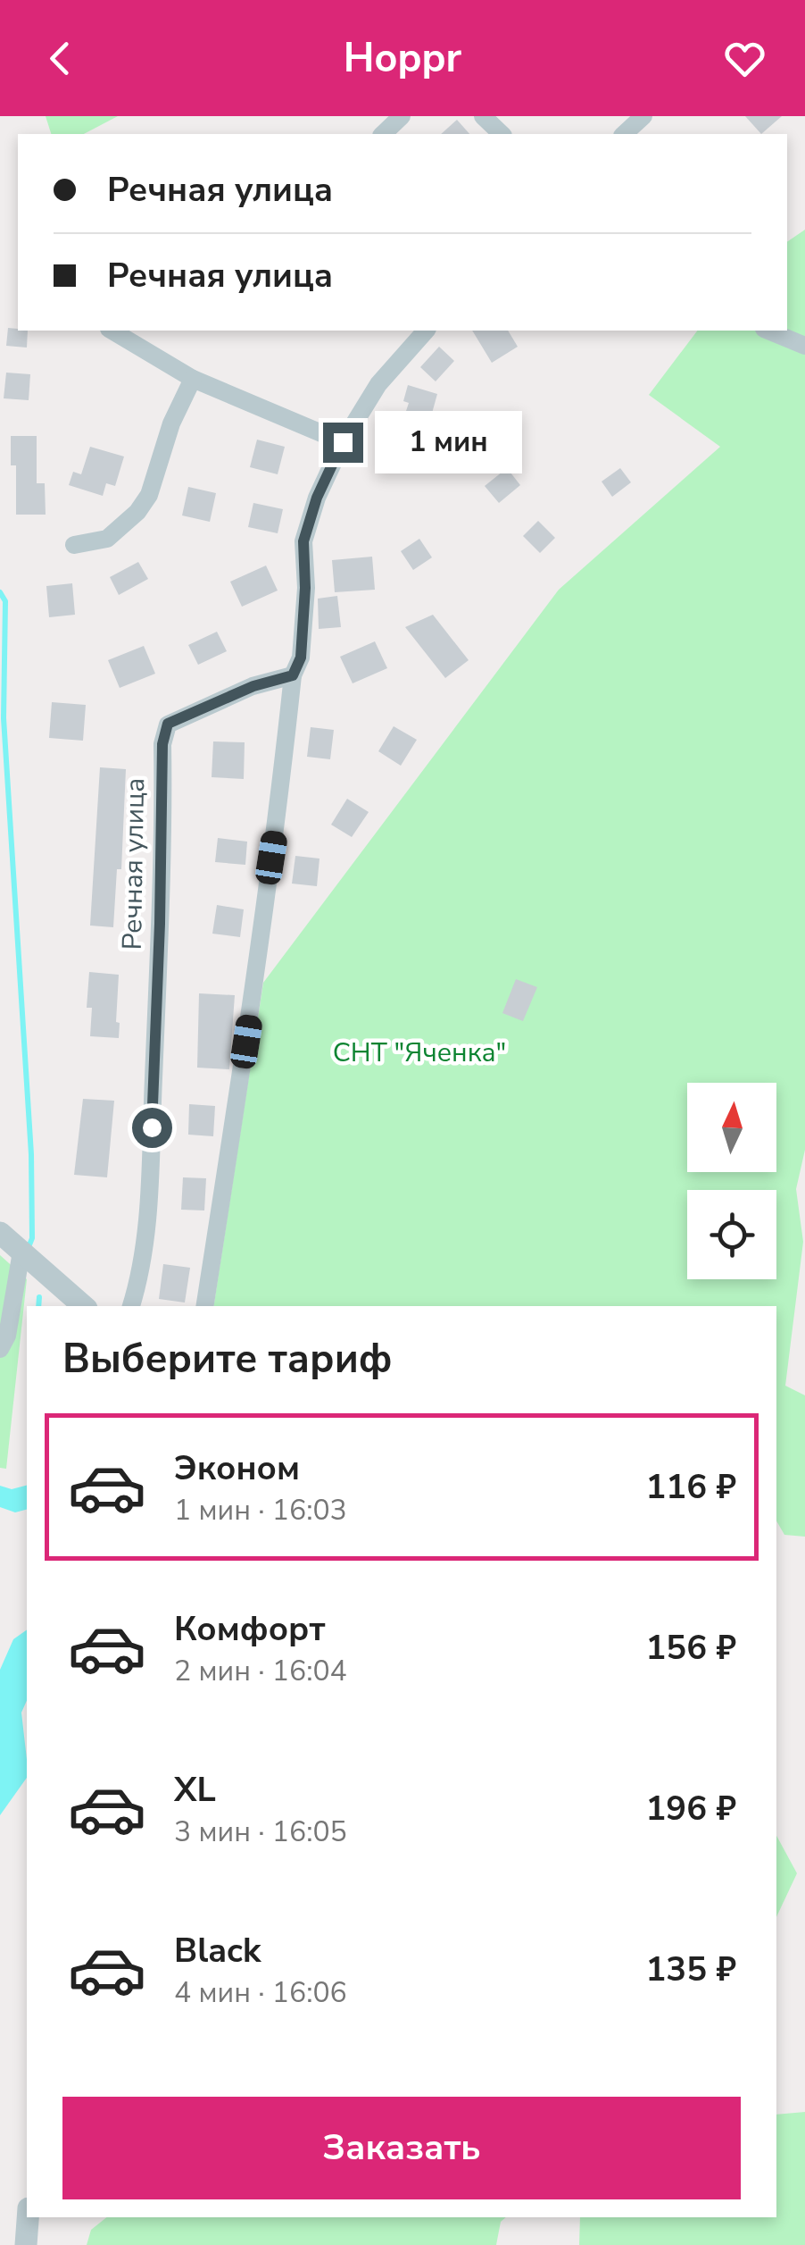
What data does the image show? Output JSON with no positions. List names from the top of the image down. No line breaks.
{"streets":{"street":["Речная улица"]},"parks":["СНТ \"Яченка\""],"north":"top","page":{"header":"Hoppr","banner":["Речная улица","Речная улица"],"bubble":"1 мин","heading":"Выберите тариф","list":[{"name":"Эконом","note":"1 мин · 16:03","value":"116 ₽"},{"name":"Комфорт","note":"2 мин · 16:04","value":"156 ₽"},{"name":"XL","note":"3 мин · 16:05","value":"196 ₽"},{"name":"Black","note":"4 мин · 16:06","value":"135 ₽"}],"buttons":"Заказать"}}
